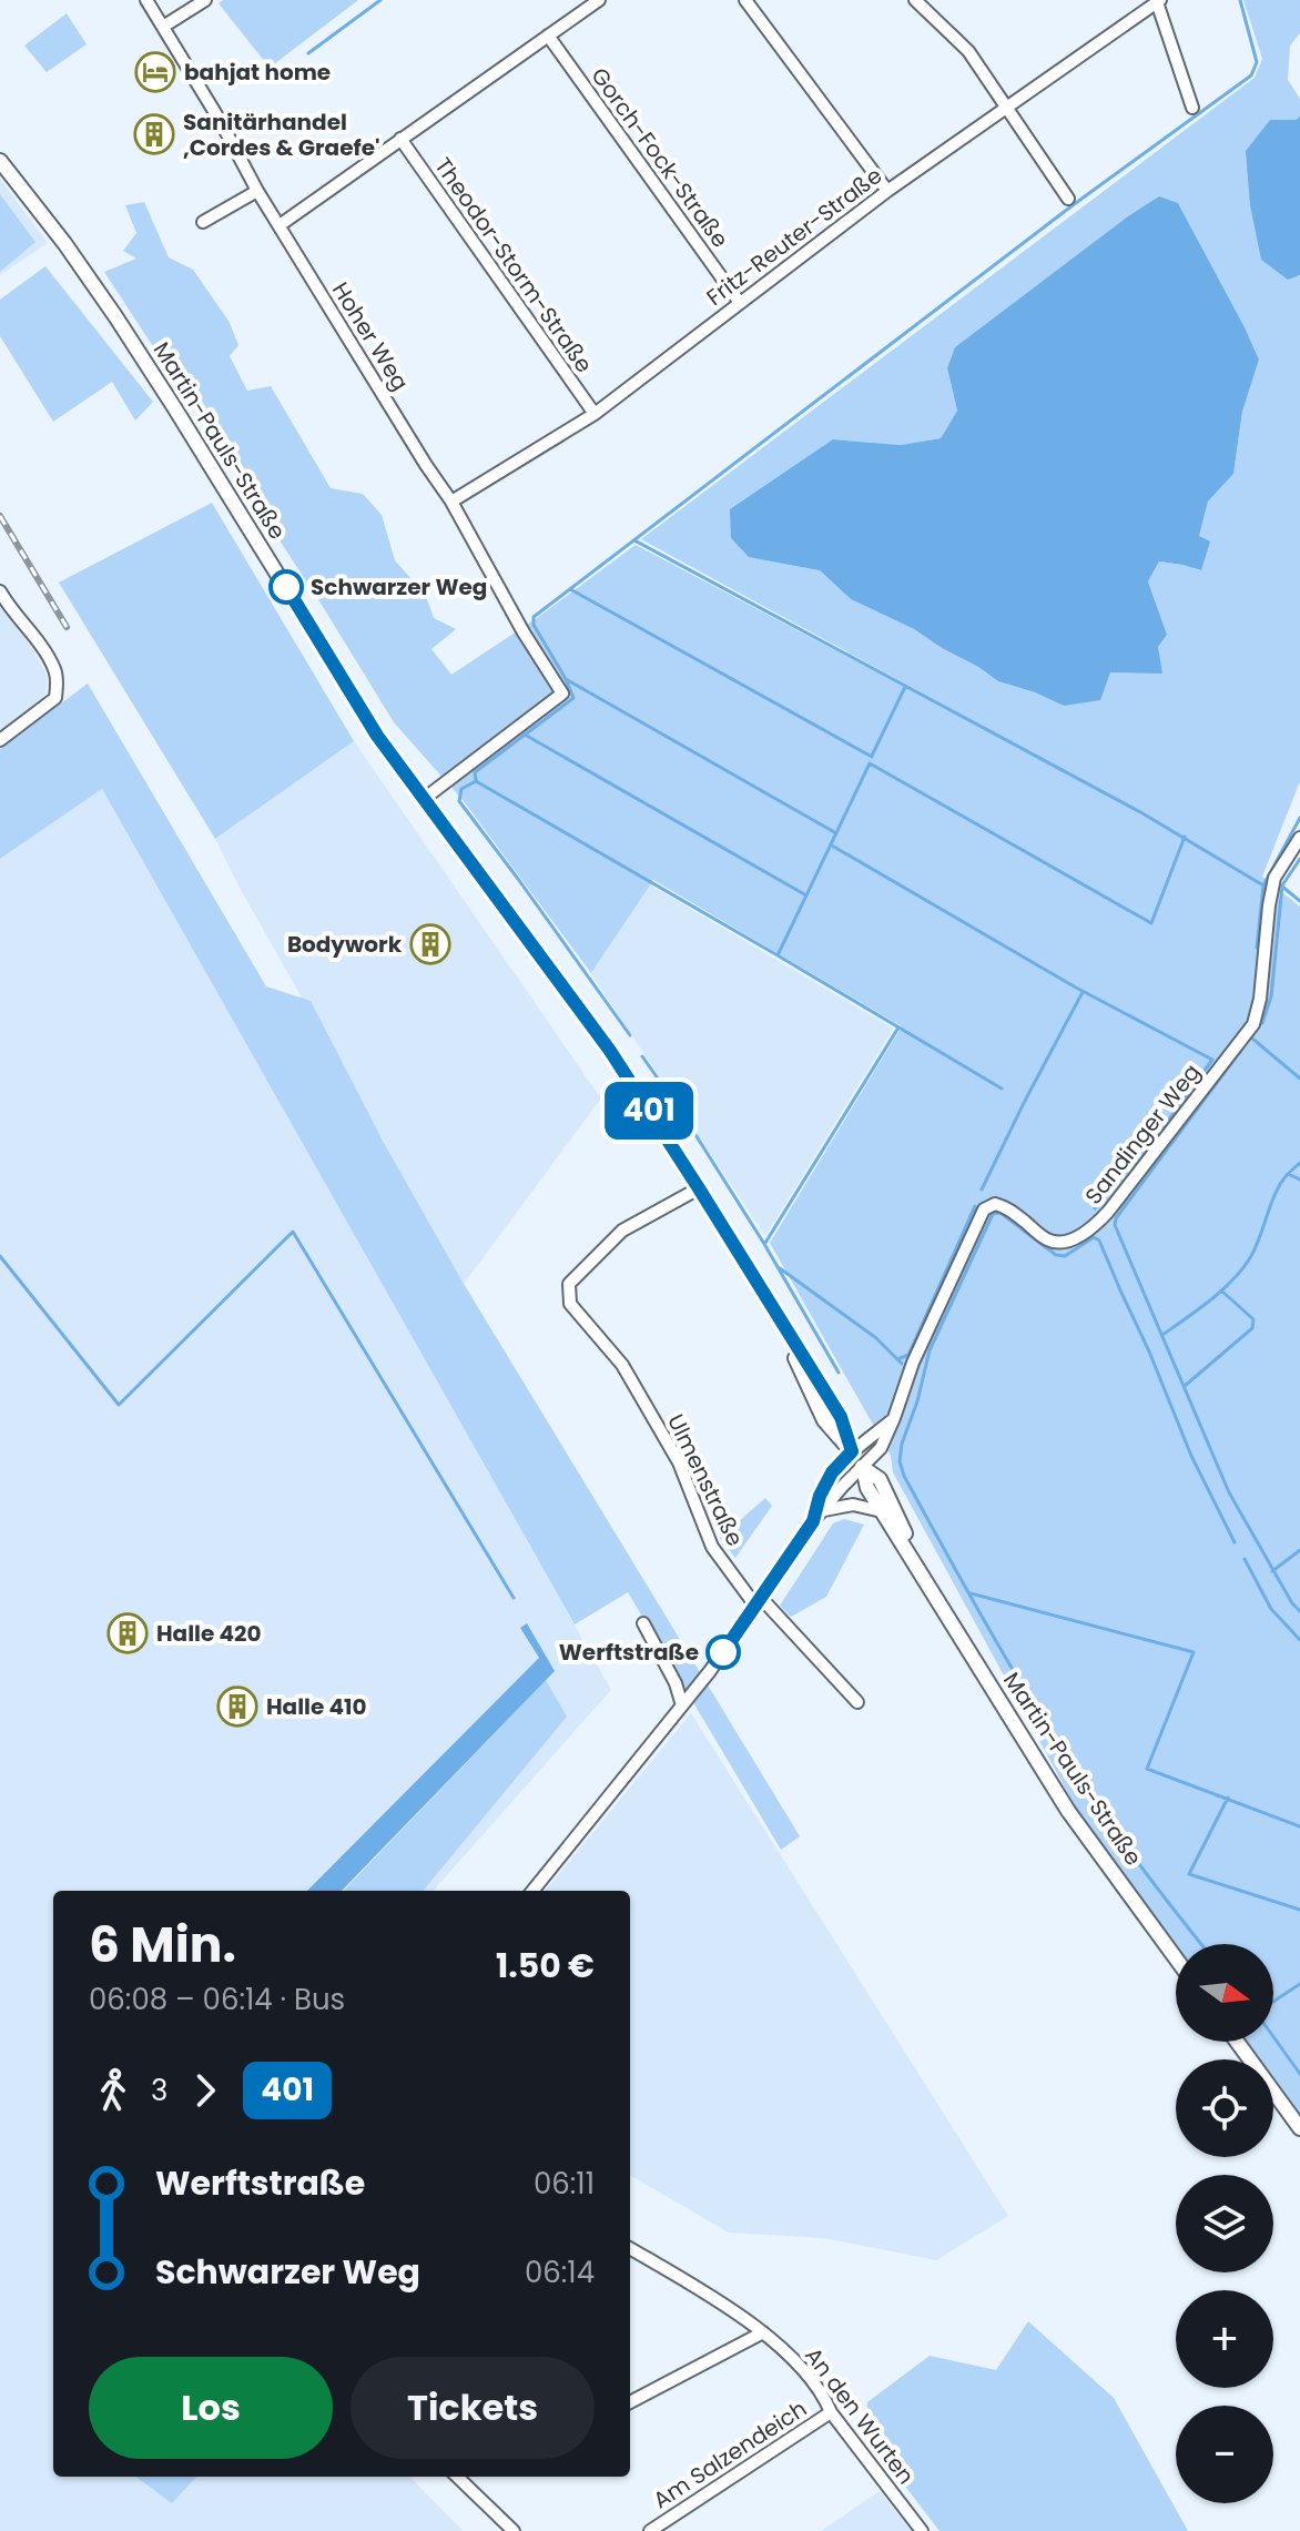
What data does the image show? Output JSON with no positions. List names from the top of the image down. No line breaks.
{"streets":{"street":["Gorch-Fock-Straße","Fritz-Reuter-Straße","Theodor-Storm-Straße","Hoher Weg","Martin-Pauls-Straße","Sandinger Weg","Ulmenstraße","An den Wurten","Am Salzendeich"]},"crossings":[["Gorch-Fock-Straße","Fritz-Reuter-Straße"],["Fritz-Reuter-Straße","Theodor-Storm-Straße"],["Fritz-Reuter-Straße","Hoher Weg"],["Hoher Weg","Martin-Pauls-Straße"],["Martin-Pauls-Straße","Sandinger Weg"],["Martin-Pauls-Straße","Ulmenstraße"],["An den Wurten","Am Salzendeich"]],"places":{"hotel":["bahjat home"],"building":["Sanitärhandel ,Cordes & Graefe'","Bodywork","Halle 420","Halle 410"],"other":["Schwarzer Weg","Werftstraße"]},"lines":["bus line 401"],"north":"right","page":{"on_map":"401","heading":["6 Min.","06:08 – 06:14 · Bus","1.50 €"],"map_buttons":["+","−"],"legs":["3","401"],"list":[{"name":"Werftstraße","value":"06:11"},{"name":"Schwarzer Weg","value":"06:14"}],"buttons":["Los","Tickets"]}}
